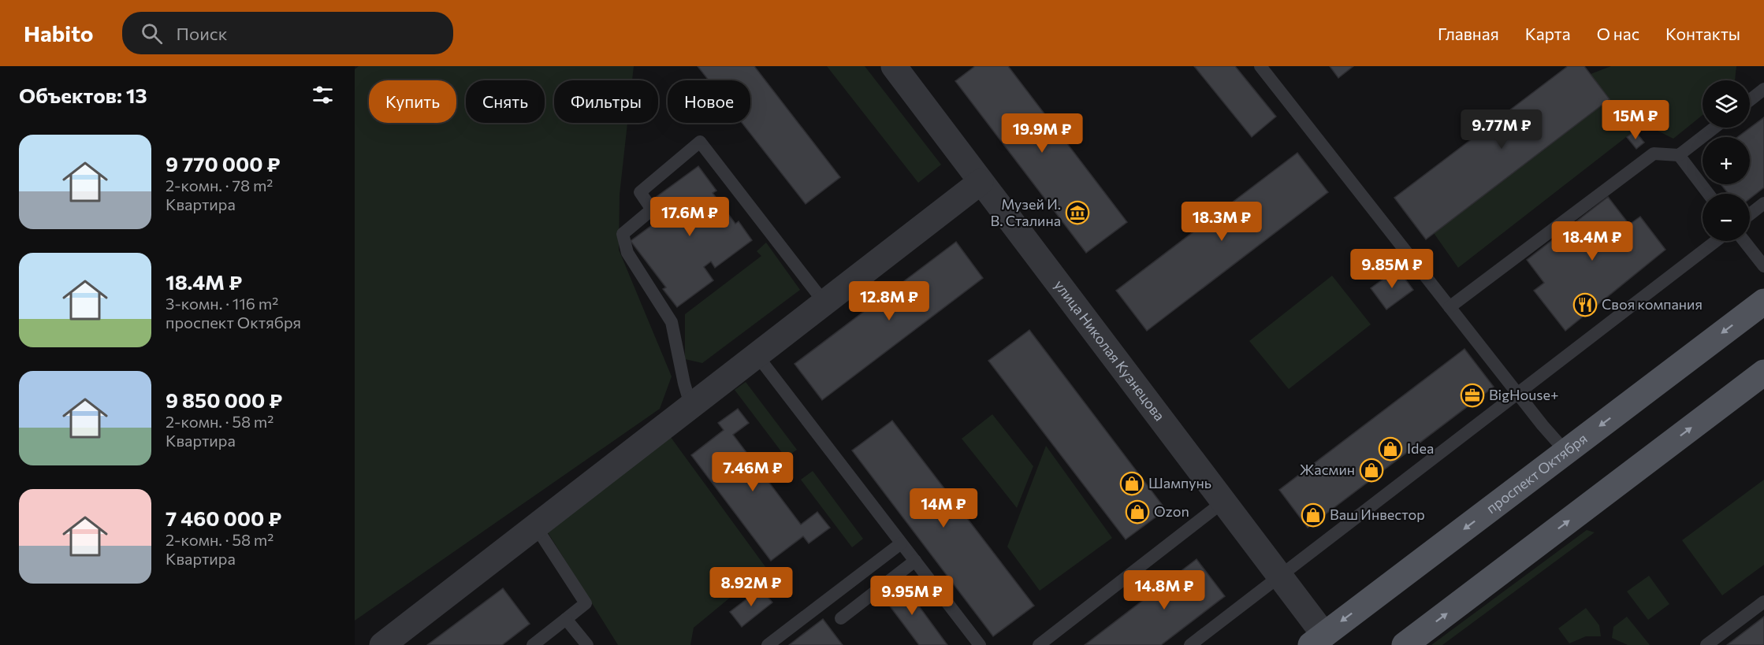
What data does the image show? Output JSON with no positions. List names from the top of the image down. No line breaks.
{"streets":{"main road":["проспект Октября"],"street":["улица Николая Кузнецова"]},"crossings":[["улица Николая Кузнецова","проспект Октября"]],"places":{"museum":["Музей И. В. Сталина"],"restaurant":["Своя компания"],"office":["BigHouse+"],"shop":["Idea","Жасмин","Шампунь","Ozon","Ваш Инвестор"]},"page":{"header":"Habito","search":"Поиск","nav":["Главная","Карта","О нас","Контакты"],"heading":"Объектов: 13","map_buttons":["+","−"],"chip":["Купить","Снять","Фильтры","Новое"],"price":["15M ₽","9.77M ₽","19.9M ₽","17.6M ₽","18.3M ₽","18.4M ₽","9.85M ₽","12.8M ₽","7.46M ₽","14M ₽","8.92M ₽","14.8M ₽","9.95M ₽"],"list":[{"name":"9 770 000 ₽","note":"2-комн. · 78 m² · Квартира"},{"name":"18.4M ₽","note":"3-комн. · 116 m² · проспект Октября"},{"name":"9 850 000 ₽","note":"2-комн. · 58 m² · Квартира"},{"name":"7 460 000 ₽","note":"2-комн. · 58 m² · Квартира"}]}}
